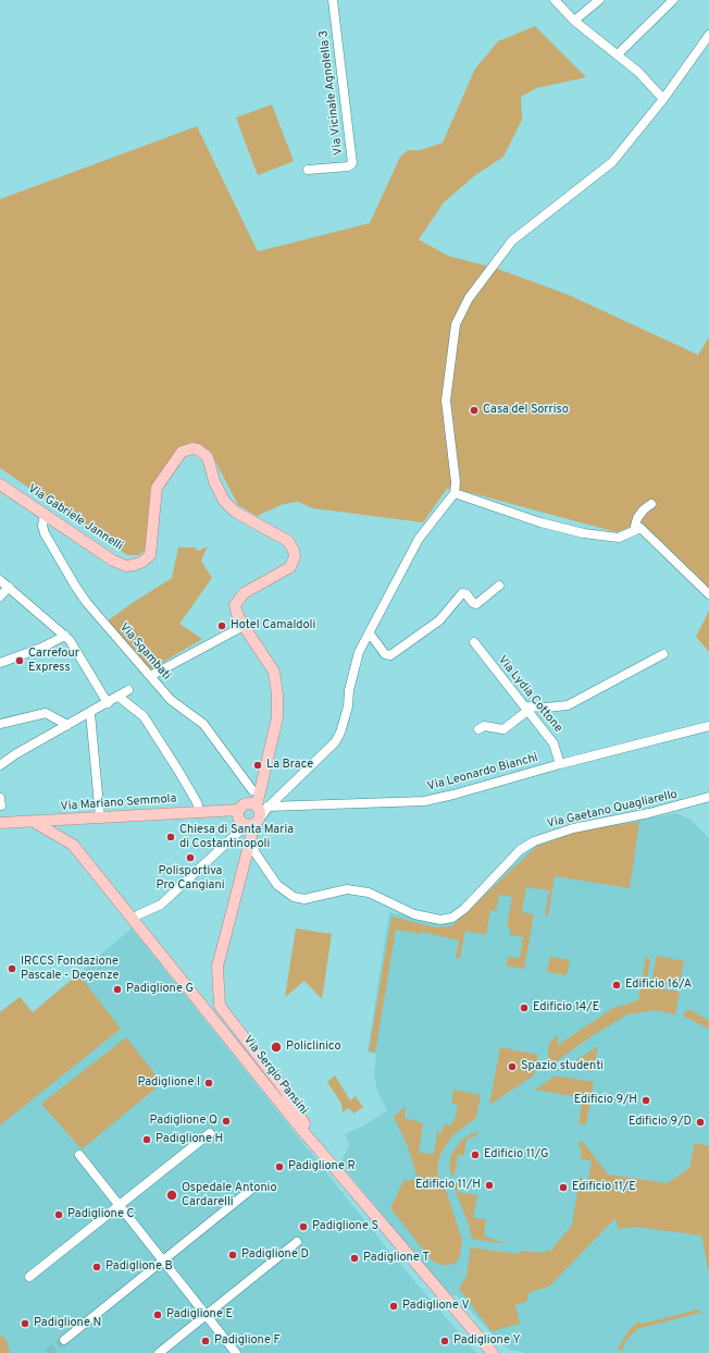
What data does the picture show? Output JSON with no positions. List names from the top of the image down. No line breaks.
{"streets":{"main road":["Via Gabriele Jannelli","Via Mariano Semmola","Via Sergio Pansini"],"street":["Via Vicinale Agnolella 3","Via Sgambati","Via Lydia Cottone","Via Leonardo Bianchi","Via Gaetano Quagliarello"]},"crossings":[["Via Gabriele Jannelli","Via Sgambati"],["Via Gabriele Jannelli","Via Leonardo Bianchi"],["Via Gabriele Jannelli","Via Mariano Semmola"],["Via Lydia Cottone","Via Leonardo Bianchi"],["Via Mariano Semmola","Via Sergio Pansini"]],"places":["Casa del Sorriso","Hotel Camaldoli","Carrefour Express","La Brace","Chiesa di Santa Maria di Costantinopoli","Polisportiva Pro Cangiani","IRCCS Fondazione Pascale - Degenze","Edificio 16/A","Padiglione G","Edificio 14/E","Policlinico","Spazio studenti","Padiglione I","Edificio 9/H","Padiglione Q","Edificio 9/D","Padiglione H","Edificio 11/G","Padiglione R","Edificio 11/H","Edificio 11/E","Ospedale Antonio Cardarelli","Padiglione C","Padiglione S","Padiglione D","Padiglione T","Padiglione B","Padiglione V","Padiglione E","Padiglione N","Padiglione F","Padiglione Y"]}
